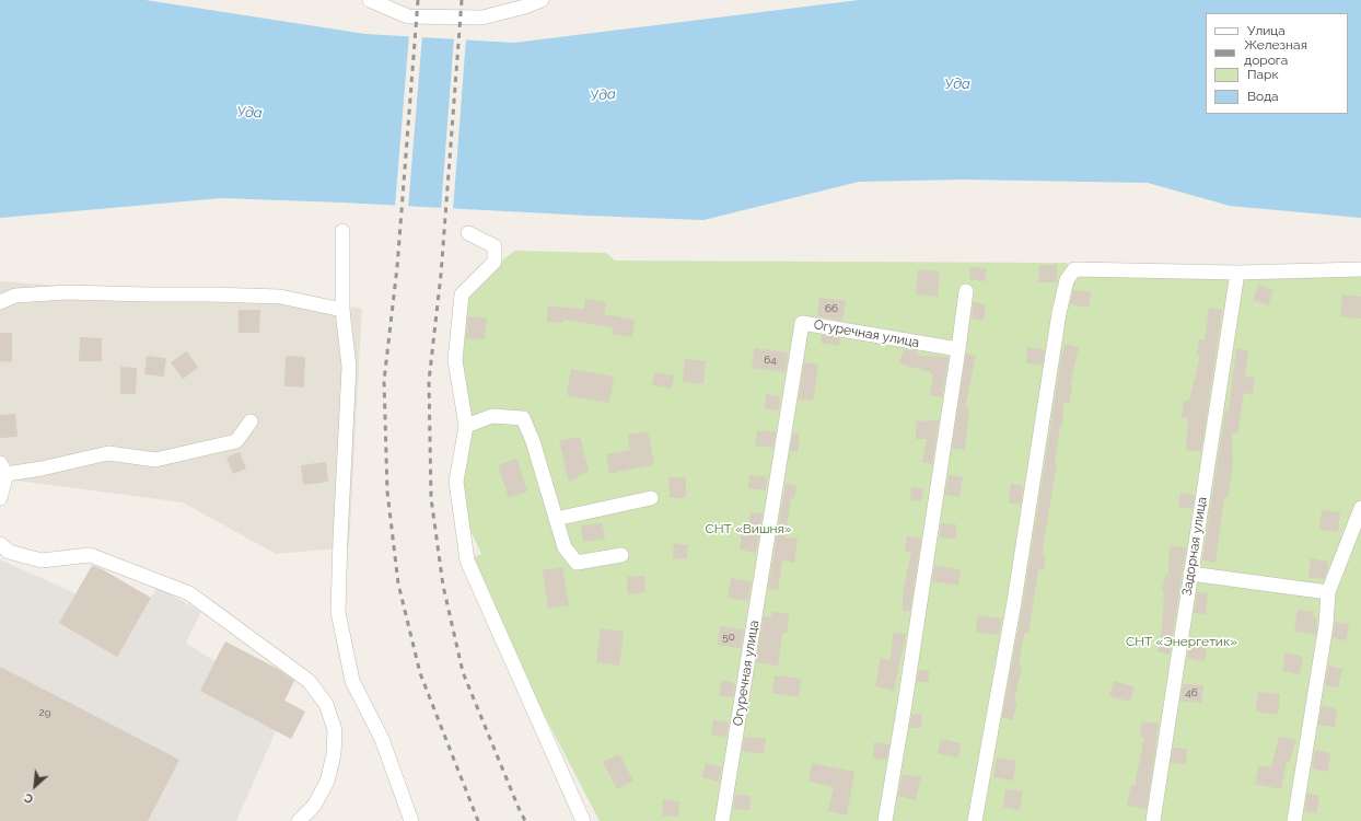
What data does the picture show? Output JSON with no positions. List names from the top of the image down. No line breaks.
{"streets":{"street":["Огуречная улица","Задорная улица"]},"water":["Уда"],"parks":["СНТ «Вишня»","СНТ «Энергетик»"],"house_numbers":["66","64","50","46","29"],"legend":["Улица","Железная дорога","Парк","Вода"],"north":"bottom left"}
